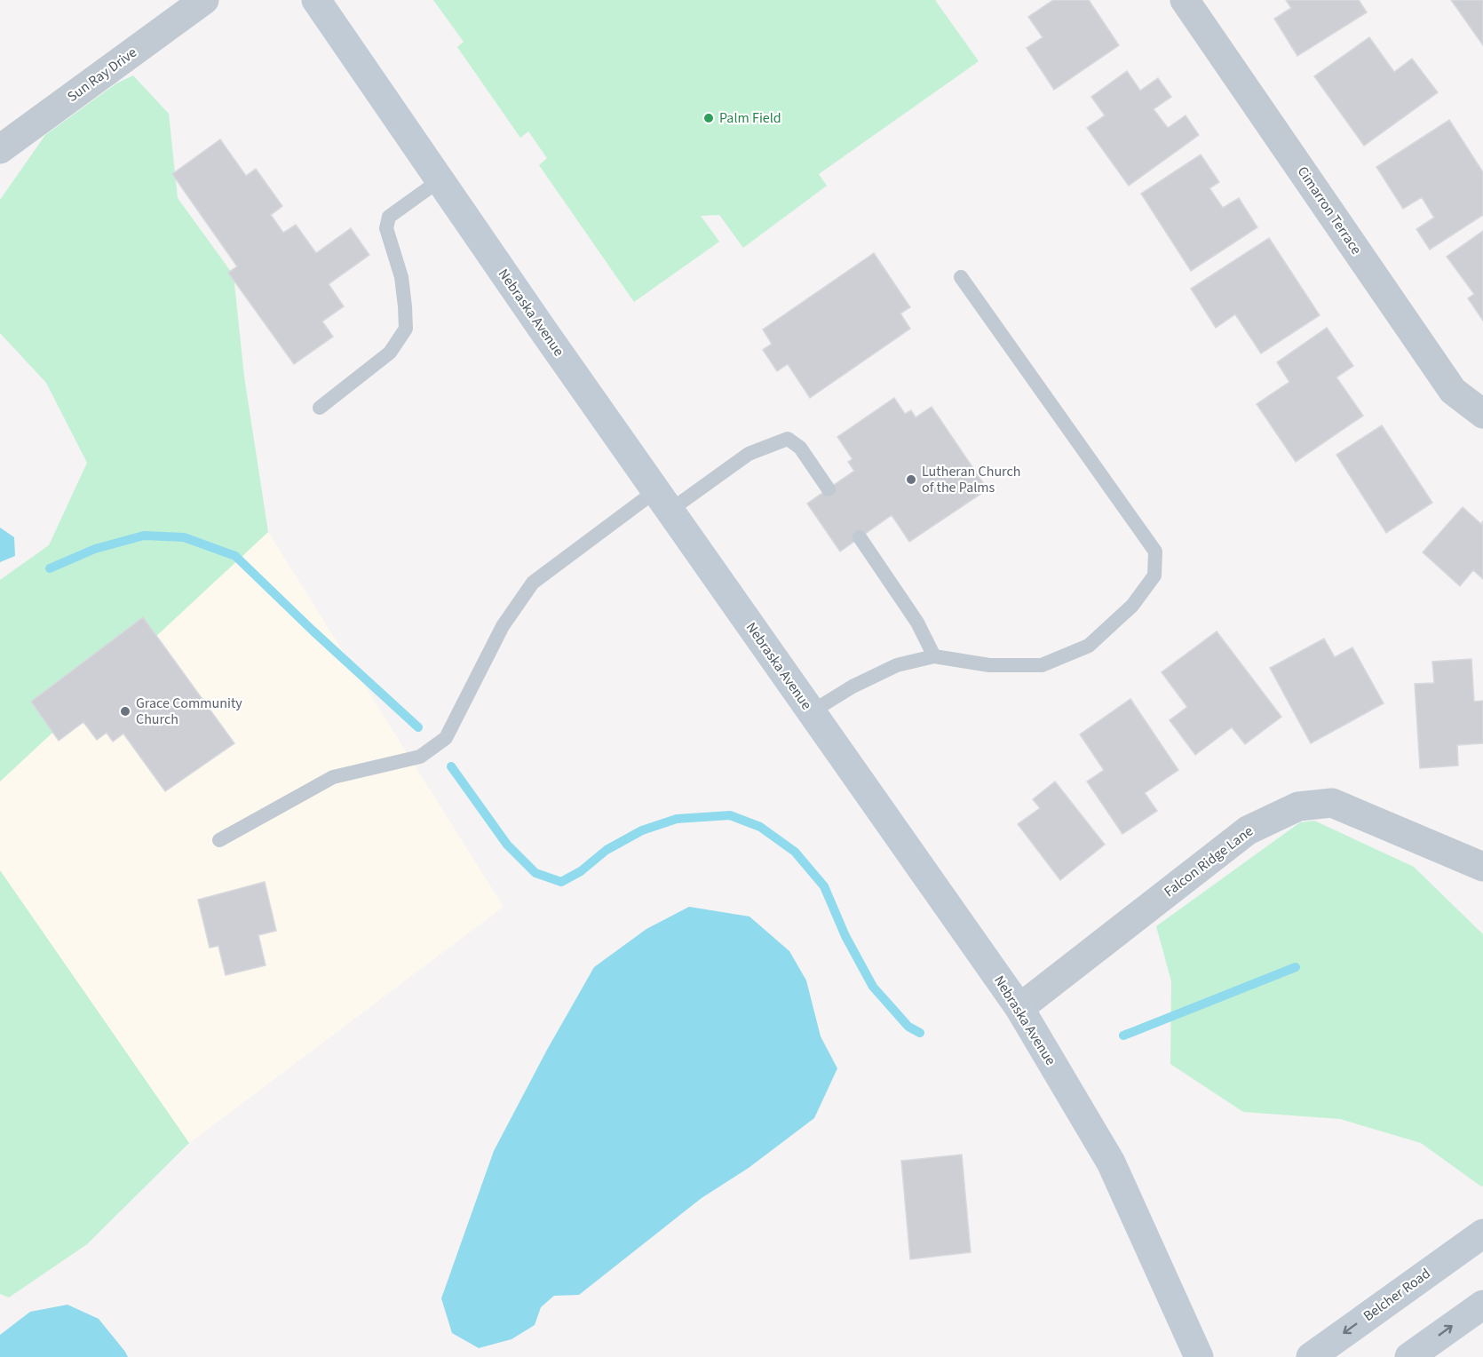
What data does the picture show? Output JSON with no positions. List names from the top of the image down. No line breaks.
{"streets":{"main road":["Nebraska Avenue","Belcher Road"],"street":["Sun Ray Drive","Cimarron Terrace","Falcon Ridge Lane"]},"crossings":[["Nebraska Avenue","Falcon Ridge Lane"]],"places":["Palm Field","Lutheran Church of the Palms","Grace Community Church"]}
